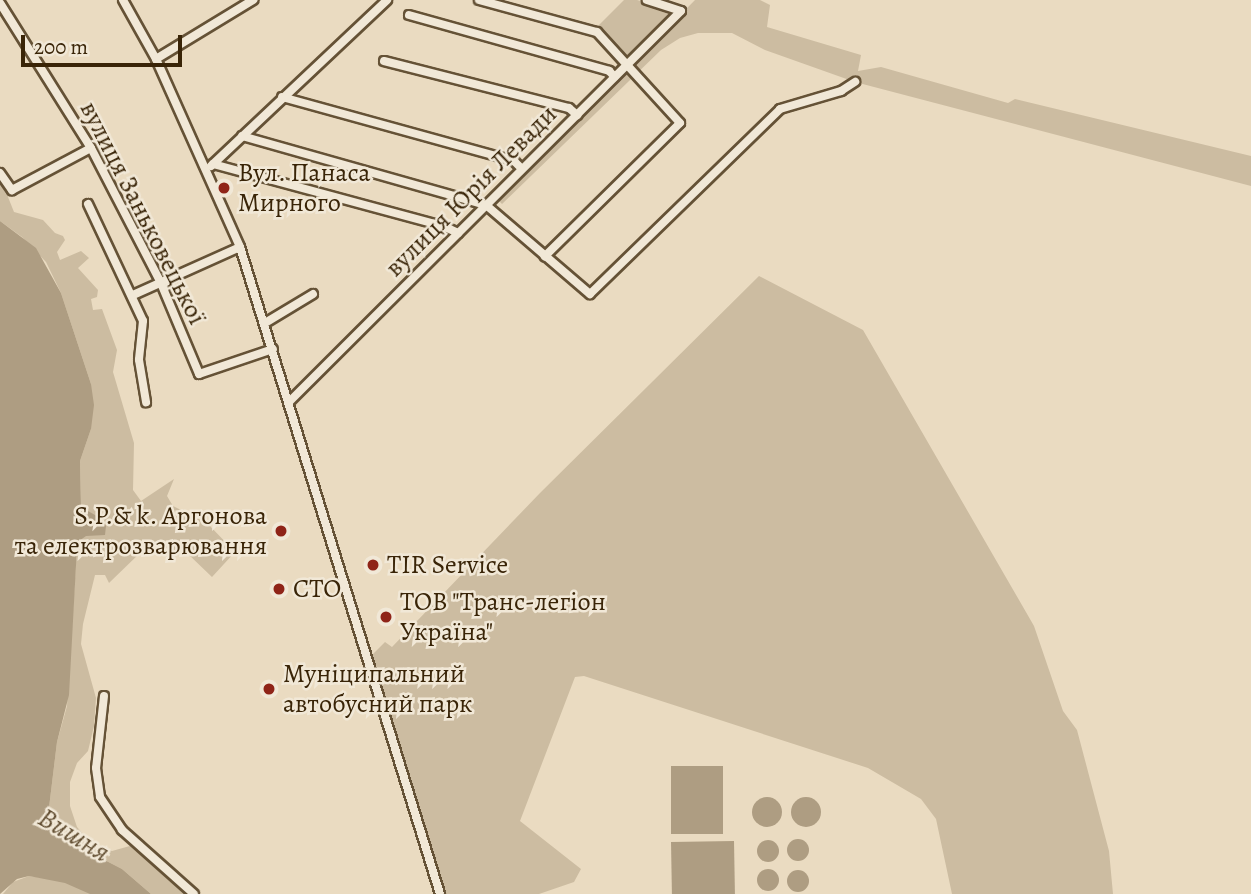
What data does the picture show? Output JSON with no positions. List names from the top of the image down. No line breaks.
{"streets":{"street":["вулиця Юрія Левади","вулиця Заньковецької"]},"water":["Вишня"],"places":["Вул. Панаса Мирного","S.P.& k. Аргонова та електрозварювання","TIR Service","СТО","ТОВ \"Транс-легіон Україна\"","Муніципальний автобусний парк"],"scale_bar":"200 m"}
